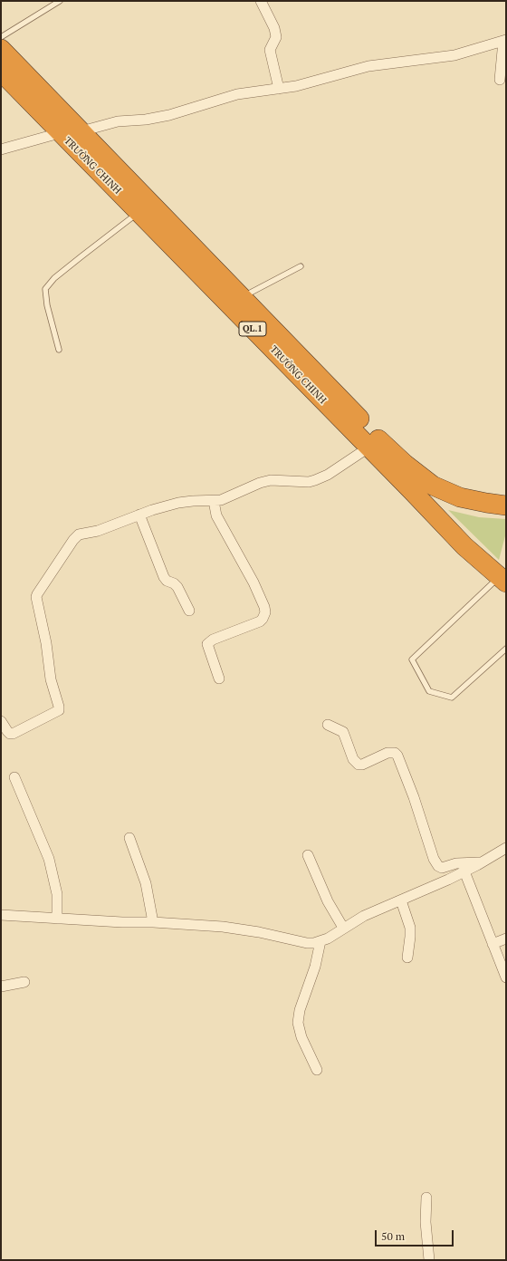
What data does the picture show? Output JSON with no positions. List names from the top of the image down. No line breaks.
{"streets":{"highway":["TRƯỜNG CHINH","QL.1"]},"scale_bar":"50 m"}
